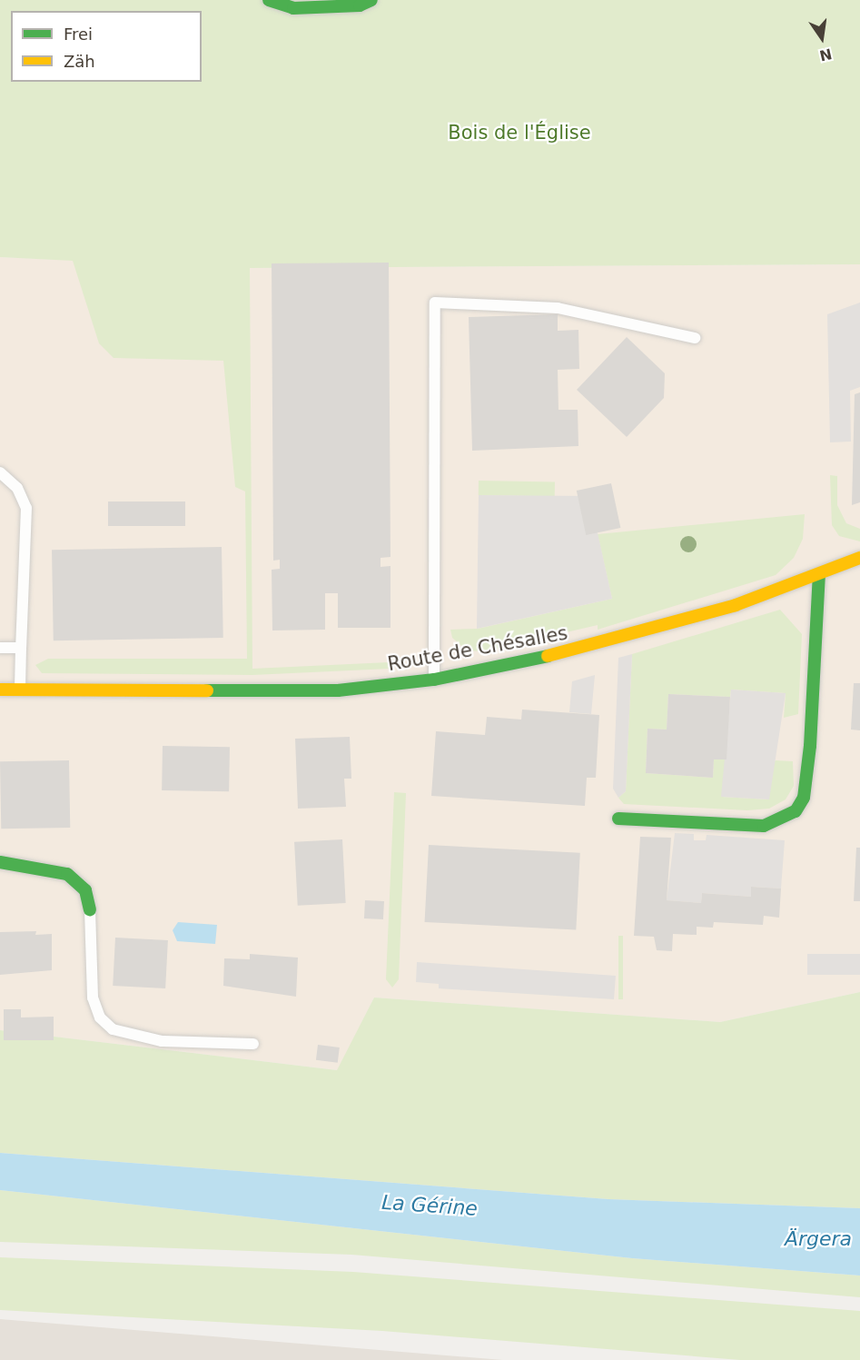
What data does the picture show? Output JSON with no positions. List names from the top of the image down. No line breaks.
{"streets":{"street":["Route de Chésalles"]},"water":["La Gérine","Ärgera"],"parks":["Bois de l'Église"],"legend":["Frei","Zäh"],"north":"bottom"}
